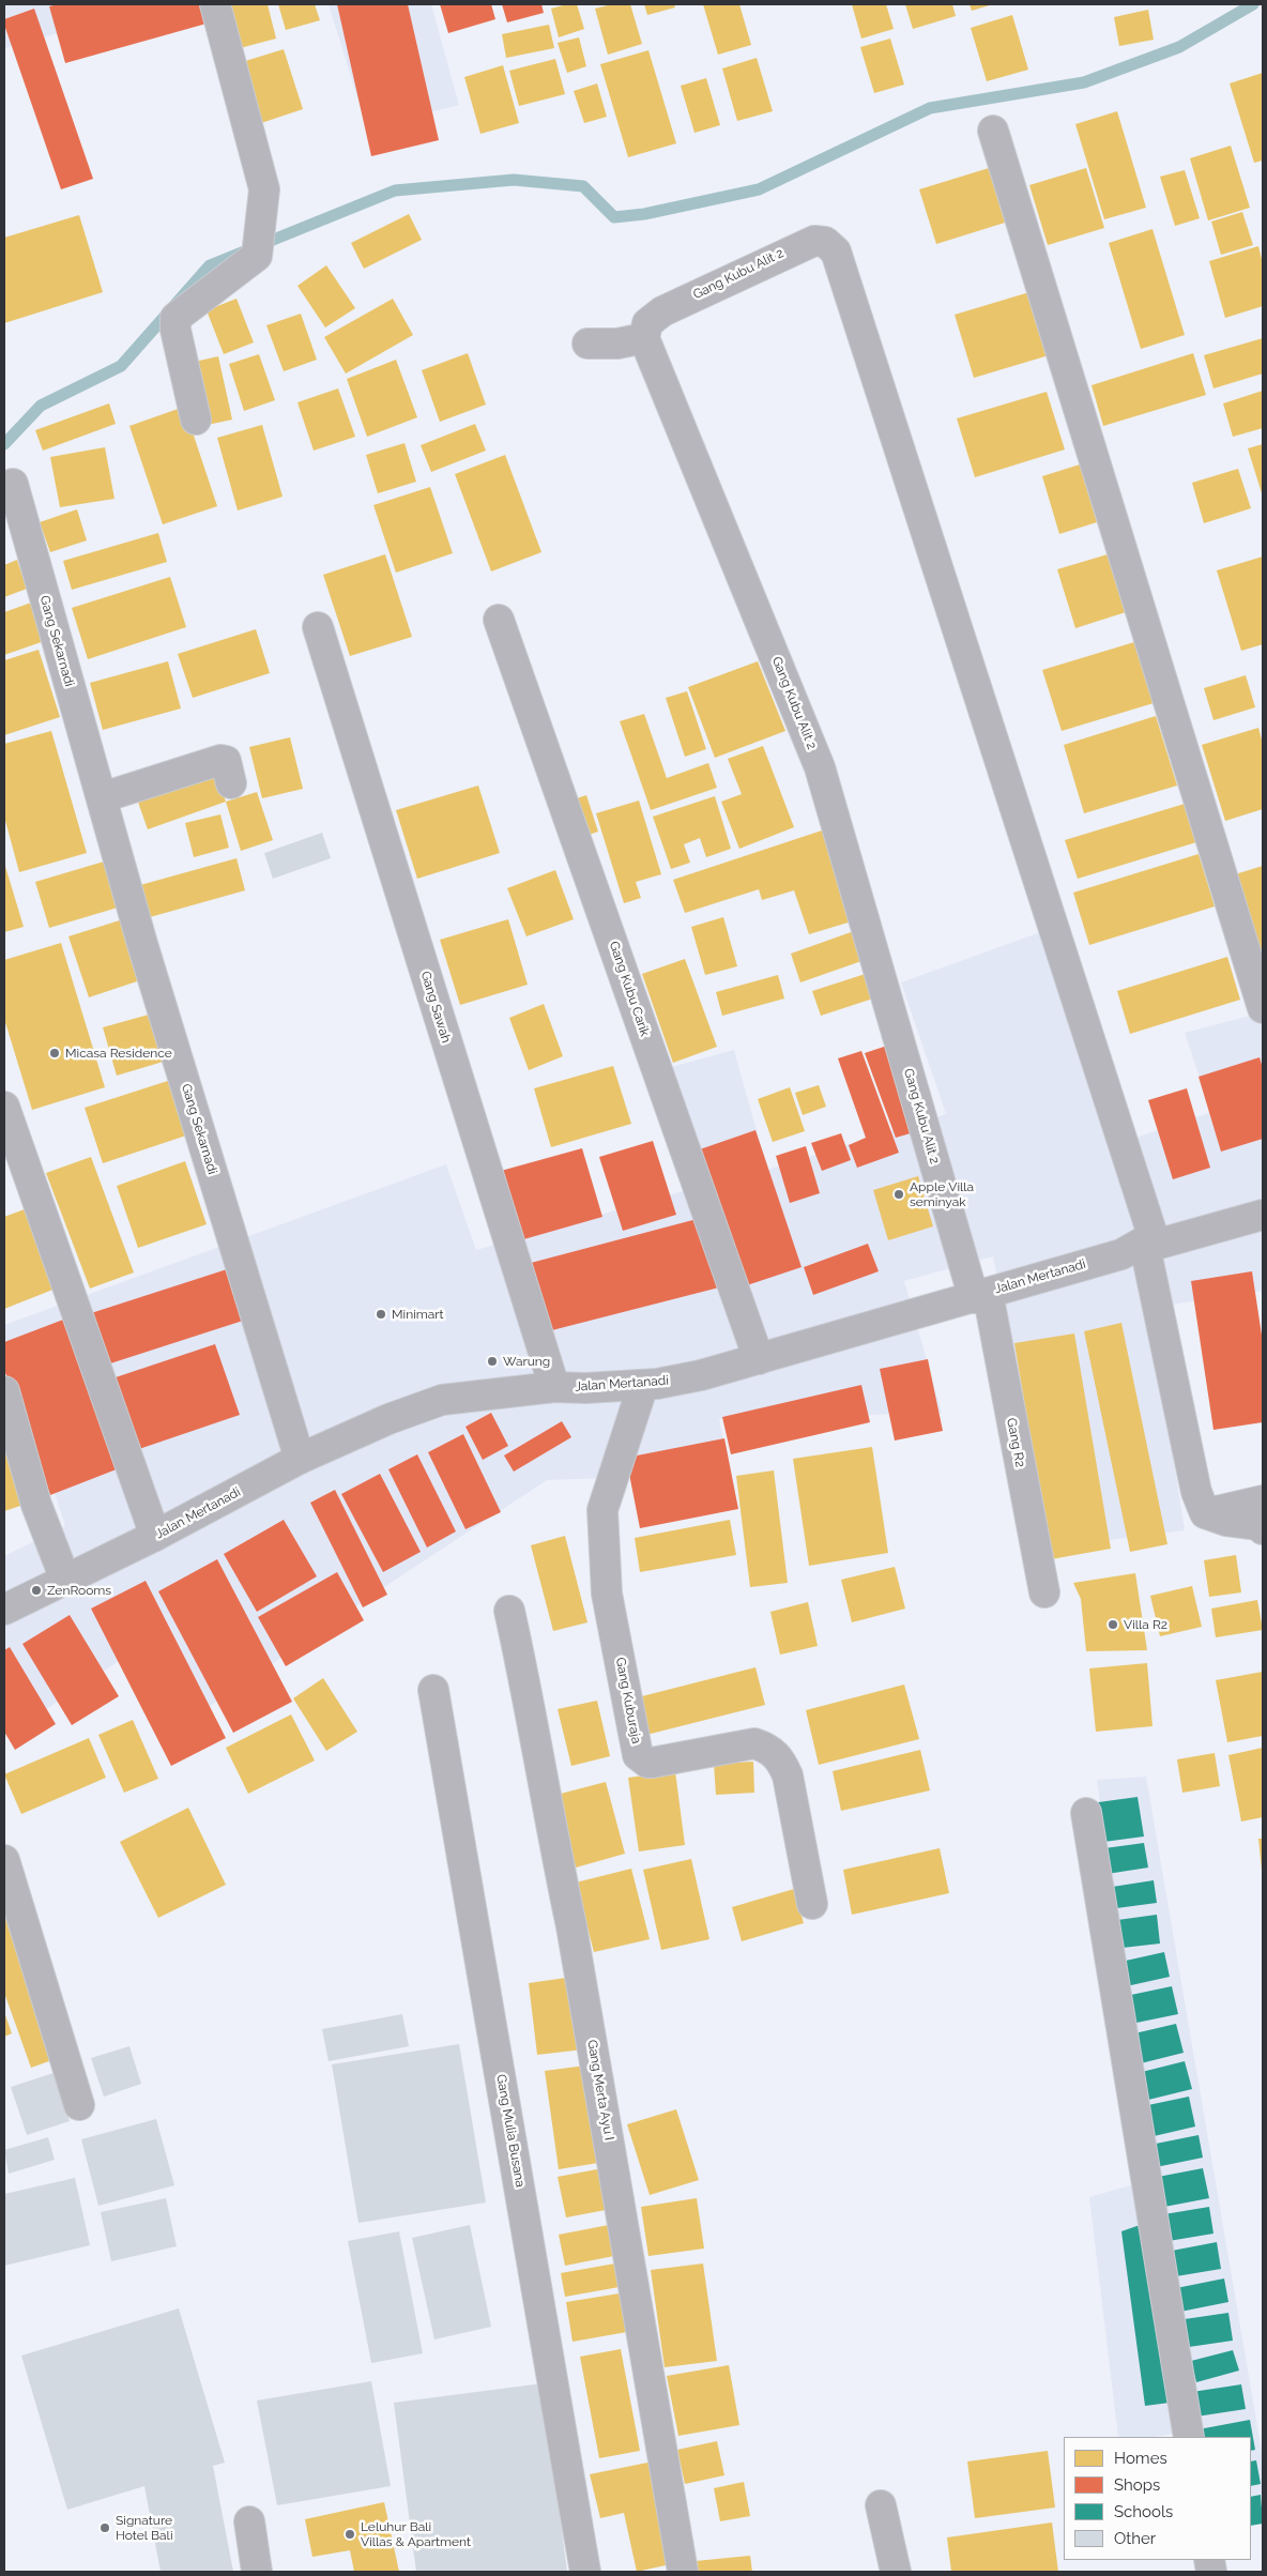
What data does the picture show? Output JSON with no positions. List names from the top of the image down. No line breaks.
{"streets":{"street":["Gang Kubu Alit 2","Gang Sekarnadi","Gang Kubu Carik","Gang Sawah","Jalan Mertanadi","Gang R2","Gang Kuburaja","Gang Merta Ayu I","Gang Mulia Busana"]},"crossings":[["Gang Kubu Alit 2","Jalan Mertanadi"],["Gang Kubu Alit 2","Gang R2"],["Gang Sekarnadi","Jalan Mertanadi"],["Gang Kubu Carik","Jalan Mertanadi"],["Gang Sawah","Jalan Mertanadi"],["Jalan Mertanadi","Gang R2"],["Jalan Mertanadi","Gang Kuburaja"]],"places":["Micasa Residence","Apple Villa seminyak","Minimart","Warung","ZenRooms","Villa R2","Signature Hotel Bali","Leluhur Bali Villas & Apartment"],"legend":["Homes","Shops","Schools","Other"]}
